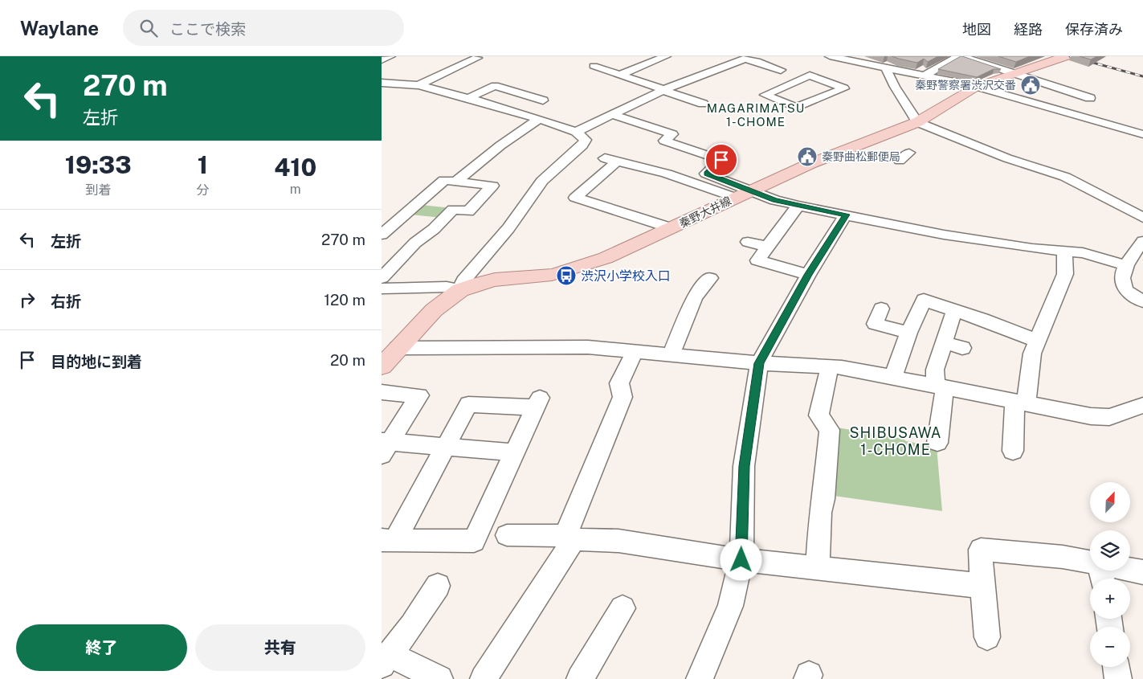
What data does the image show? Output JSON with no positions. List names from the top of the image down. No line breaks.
{"streets":{"main road":["秦野大井線"]},"districts":["MAGARIMATSU 1-CHOME","SHIBUSAWA 1-CHOME"],"places":{"public building":["秦野警察署渋沢交番","秦野曲松郵便局"],"bus stop":["渋沢小学校入口"]},"north":"top right","page":{"header":"Waylane","search":"ここで検索","nav":["地図","経路","保存済み"],"turn":["270 m","左折"],"eta":["19:33","到着","1","分","410","m"],"list":[{"name":"左折","value":"270 m"},{"name":"右折","value":"120 m"},{"name":"目的地に到着","value":"20 m"}],"map_buttons":["+","−"],"buttons":["終了","共有"]}}
